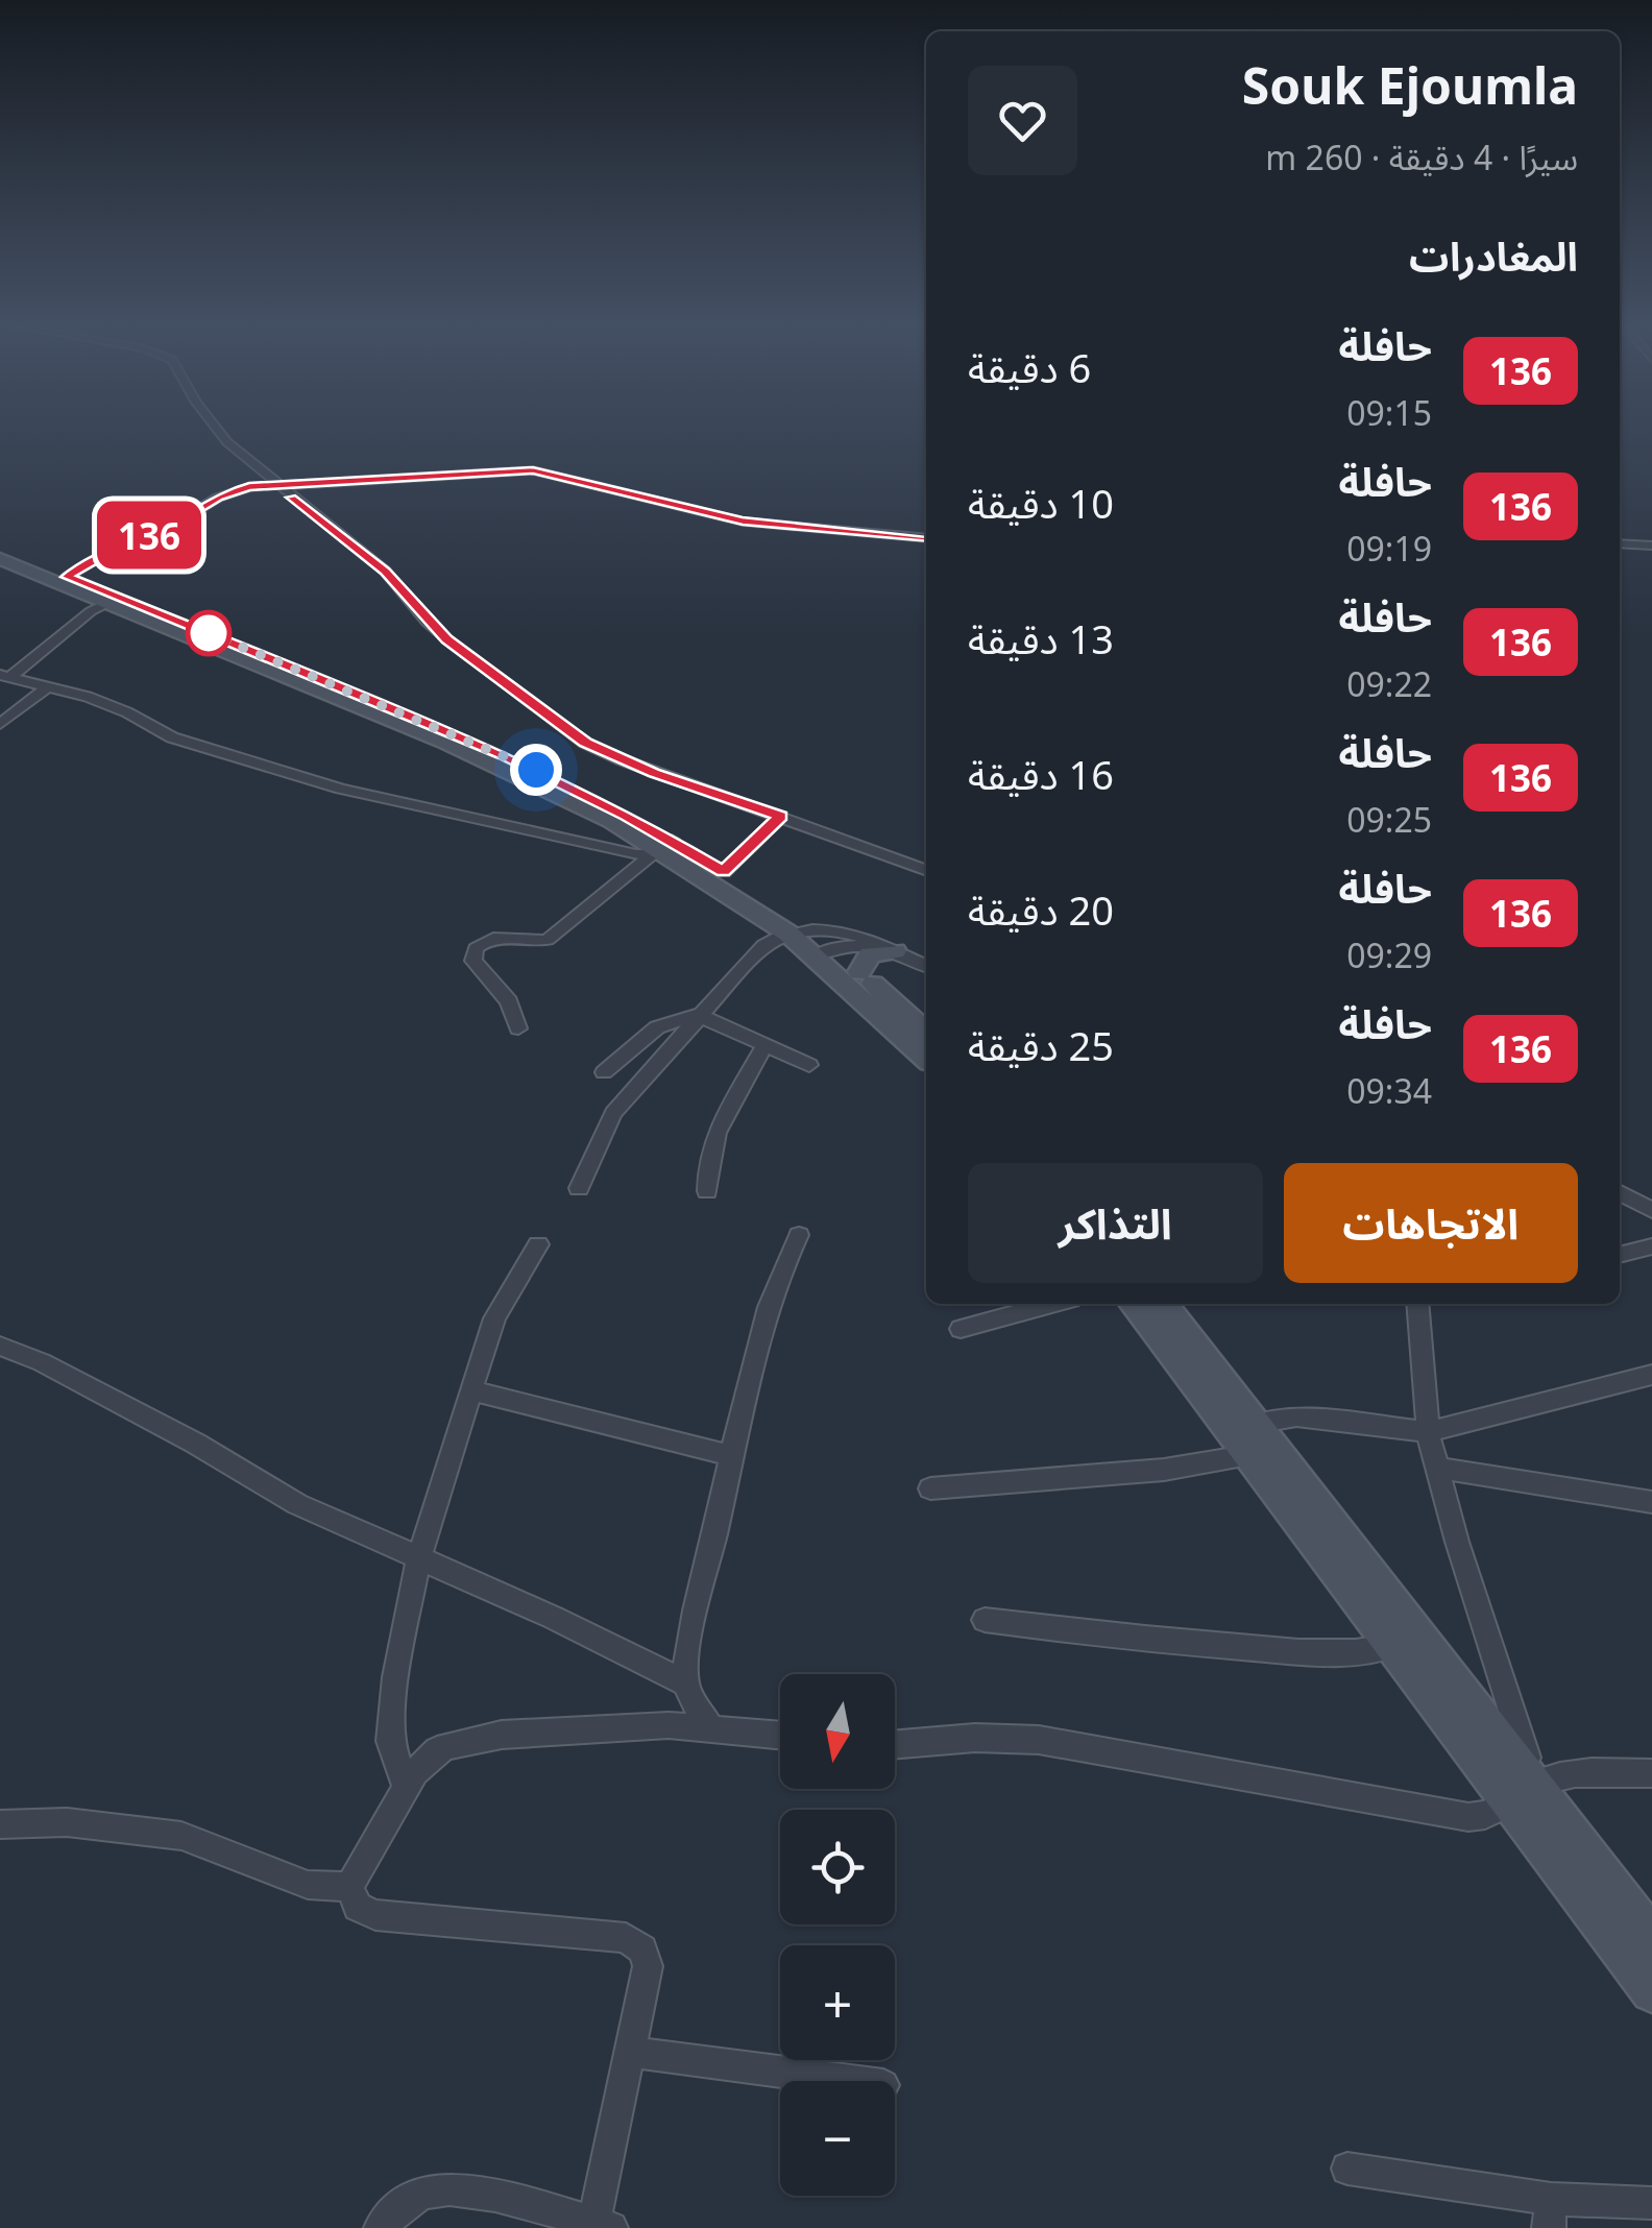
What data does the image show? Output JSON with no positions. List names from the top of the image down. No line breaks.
{"lines":["bus line 136"],"north":"bottom","page":{"on_map":"136","heading":[["Souk Ejoumla","سيرًا · 4 دقيقة · 260 m"],"المغادرات"],"list":[{"mark":"136","name":"حافلة","note":"09:15","value":"6 دقيقة"},{"mark":"136","name":"حافلة","note":"09:19","value":"10 دقيقة"},{"mark":"136","name":"حافلة","note":"09:22","value":"13 دقيقة"},{"mark":"136","name":"حافلة","note":"09:25","value":"16 دقيقة"},{"mark":"136","name":"حافلة","note":"09:29","value":"20 دقيقة"},{"mark":"136","name":"حافلة","note":"09:34","value":"25 دقيقة"}],"buttons":["الاتجاهات","التذاكر"],"map_buttons":["+","−"]}}
